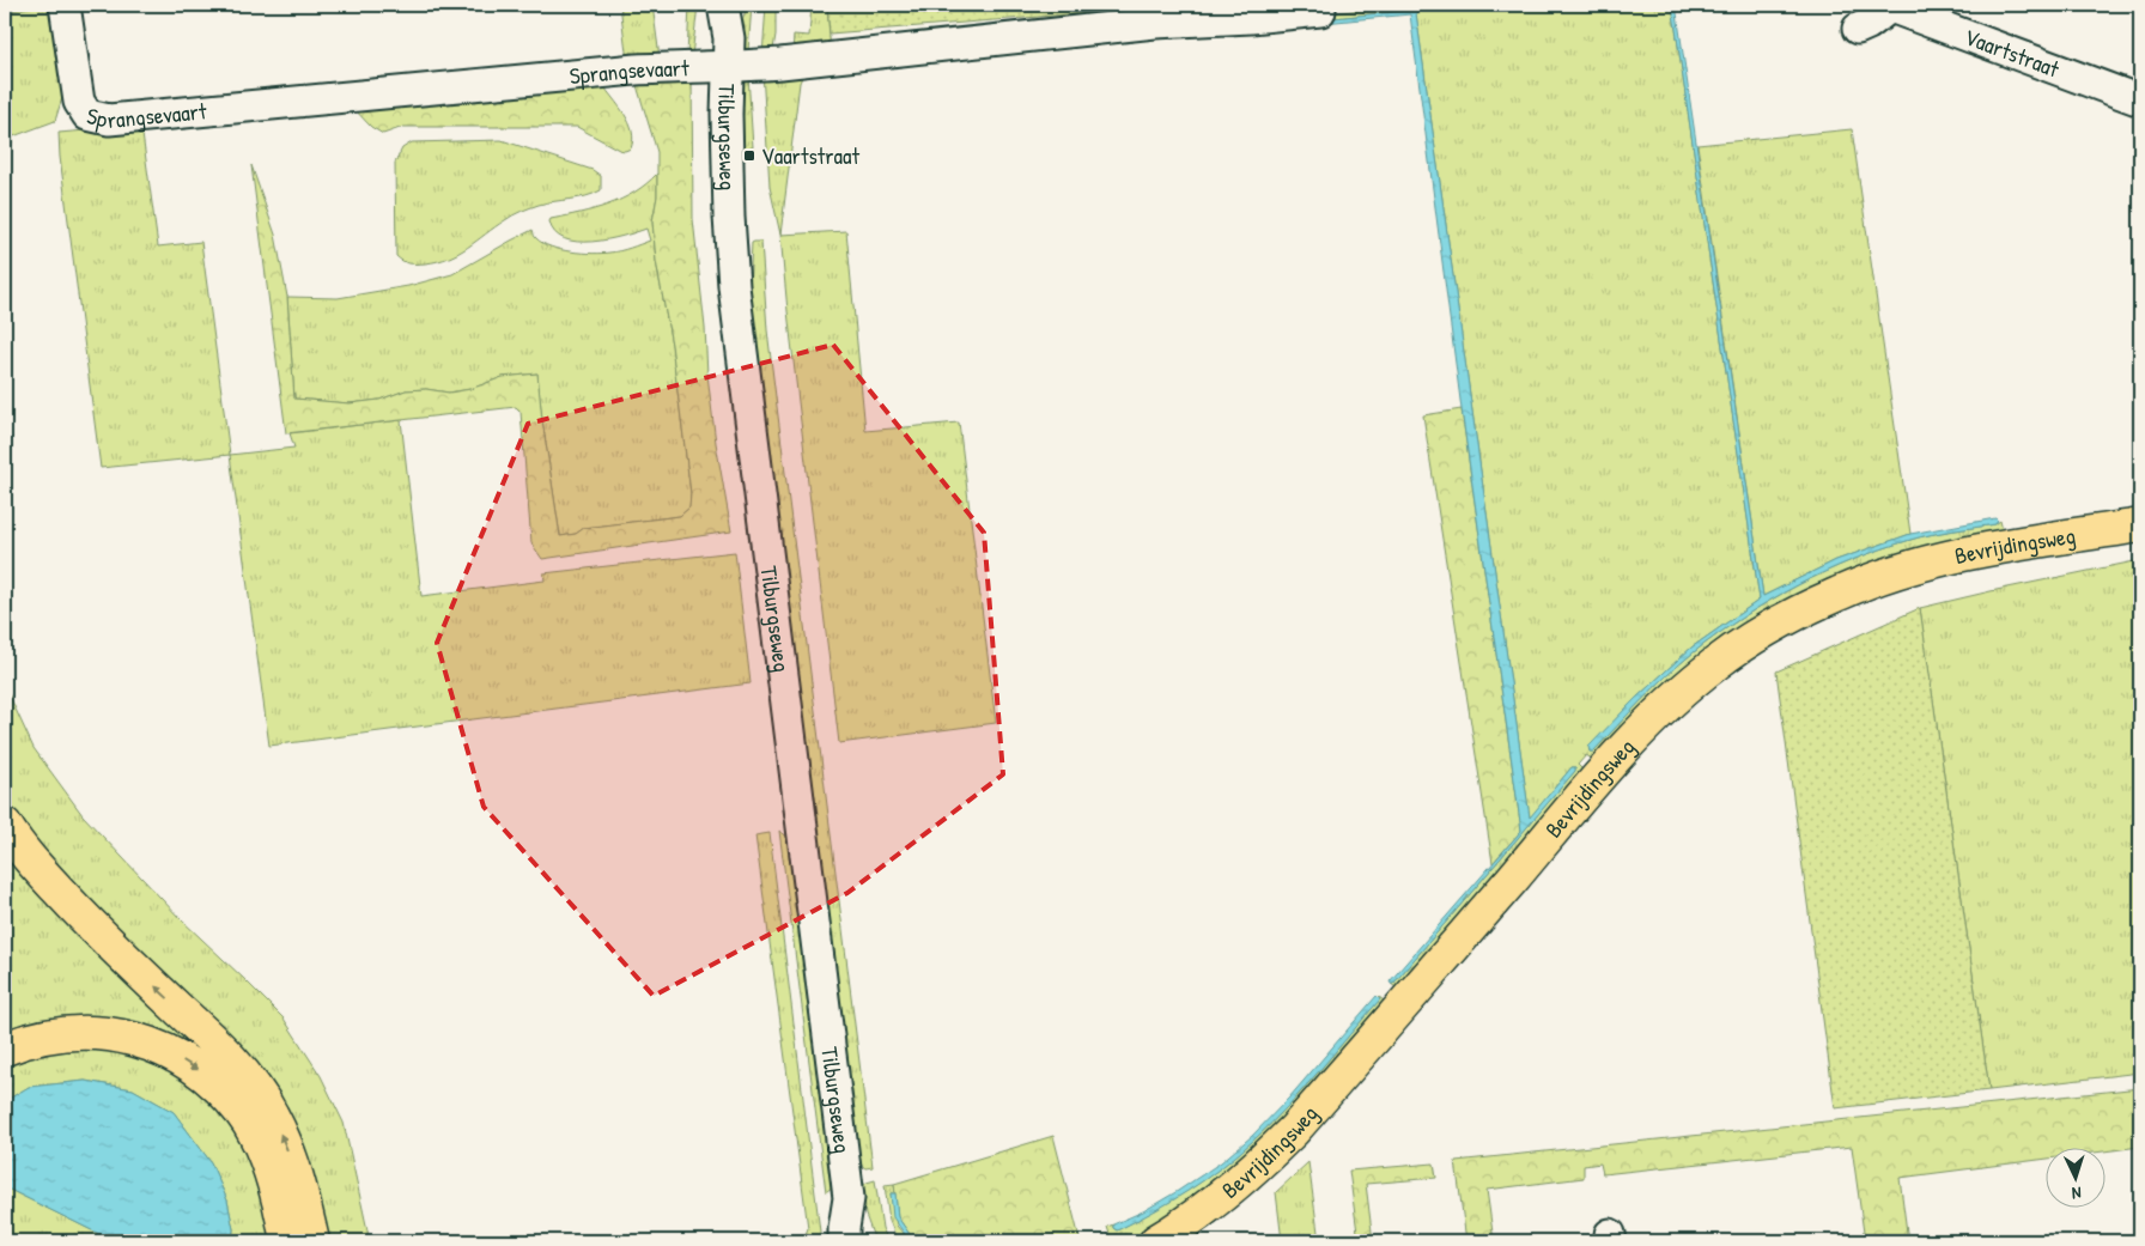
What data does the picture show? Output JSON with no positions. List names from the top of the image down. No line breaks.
{"streets":{"main road":["Bevrijdingsweg"],"street":["Vaartstraat","Sprangsevaart","Tilburgseweg"]},"crossings":[["Sprangsevaart","Tilburgseweg"]],"places":{"transit":["Vaartstraat"]},"north":"bottom"}
